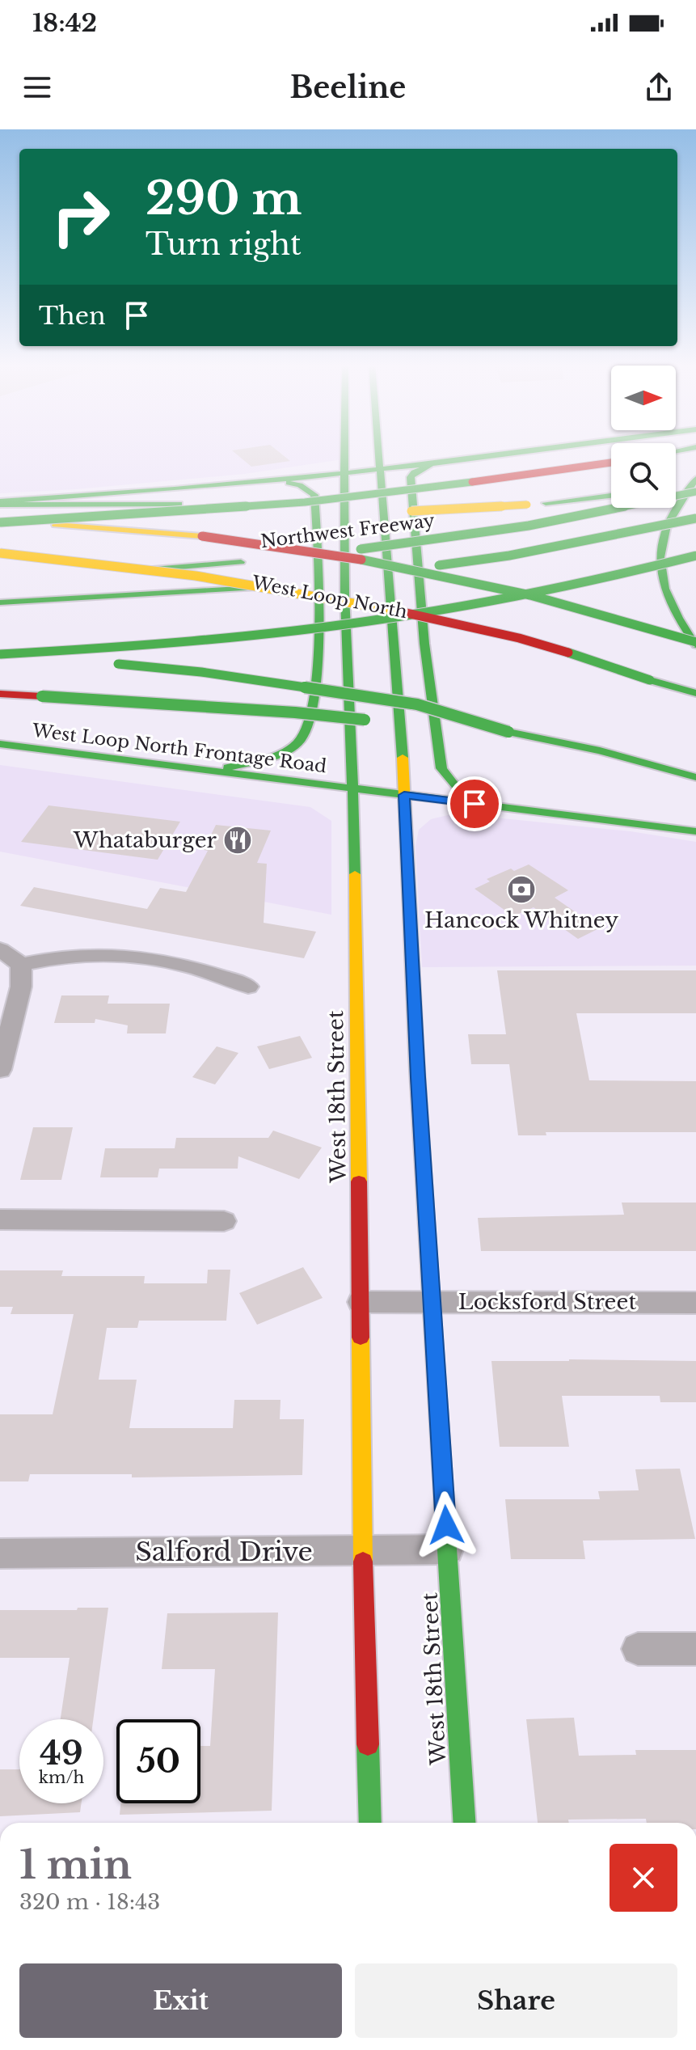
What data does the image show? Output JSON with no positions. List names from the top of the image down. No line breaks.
{"streets":{"main road":["Northwest Freeway","West Loop North","West Loop North Frontage Road","West 18th Street"],"street":["Locksford Street","Salford Drive"]},"crossings":[["West Loop North Frontage Road","West 18th Street"],["West 18th Street","Locksford Street"],["West 18th Street","Salford Drive"]],"places":{"restaurant":["Whataburger"],"bank":["Hancock Whitney"]},"north":"right","page":{"status":"18:42","header":"Beeline","turn":["290 m","Turn right"],"then":"Then","speed":"49 km/h","limit":"50","heading":["1 min","320 m · 18:43"],"buttons":["Exit","Share"]}}
